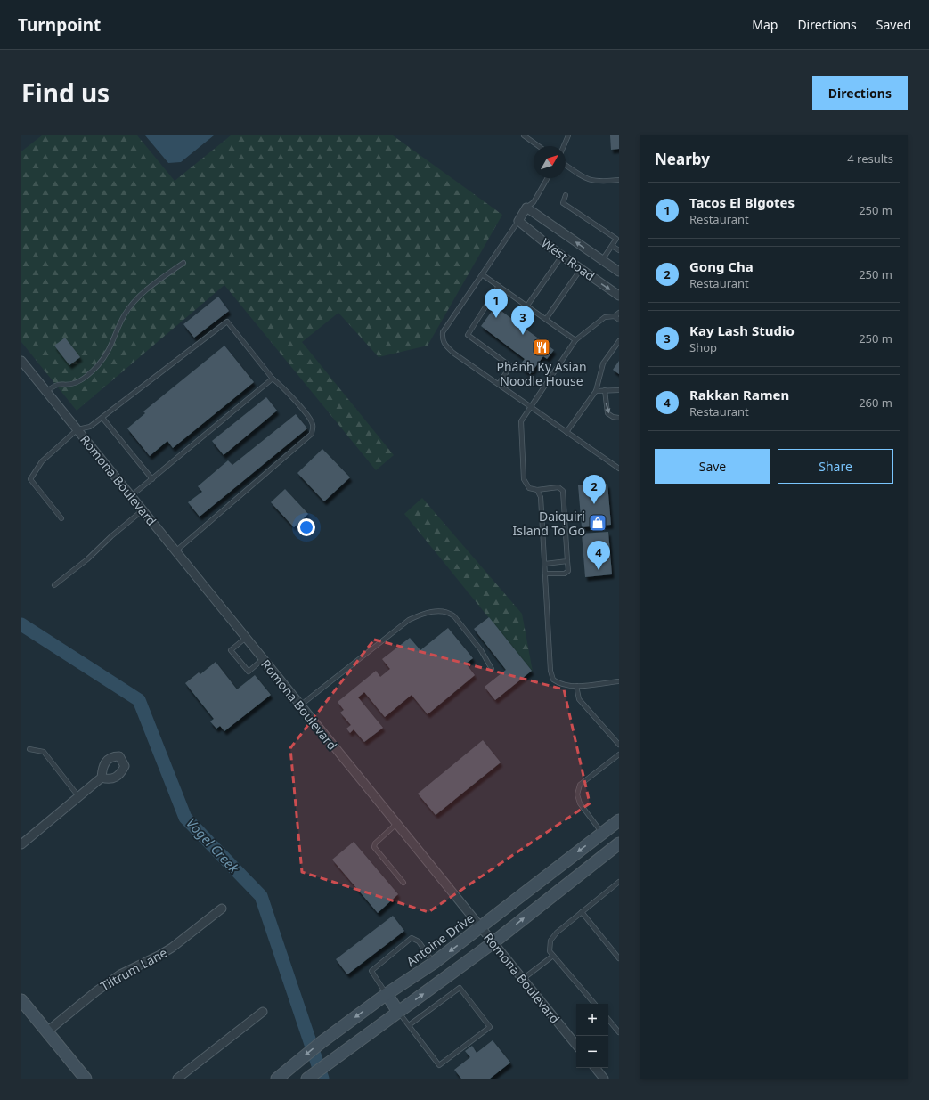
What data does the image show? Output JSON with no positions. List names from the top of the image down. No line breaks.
{"streets":{"main road":["Antoine Drive"],"street":["West Road","Romona Boulevard","Tiltrum Lane"]},"crossings":[["Romona Boulevard","Antoine Drive"]],"water":["Vogel Creek"],"places":{"restaurant":["Phánh Ky Asian Noodle House"],"shop":["Daiquiri Island To Go"]},"north":"top right","page":{"header":"Turnpoint","nav":["Map","Directions","Saved"],"title":"Find us","buttons":["Directions",["Save","Share"]],"heading":["Nearby","4 results"],"list":[{"mark":"1","name":"Tacos El Bigotes","note":"Restaurant","value":"250 m"},{"mark":"2","name":"Gong Cha","note":"Restaurant","value":"250 m"},{"mark":"3","name":"Kay Lash Studio","note":"Shop","value":"250 m"},{"mark":"4","name":"Rakkan Ramen","note":"Restaurant","value":"260 m"}],"pins":["1","3","2","4"],"map_buttons":["+","−"]}}
